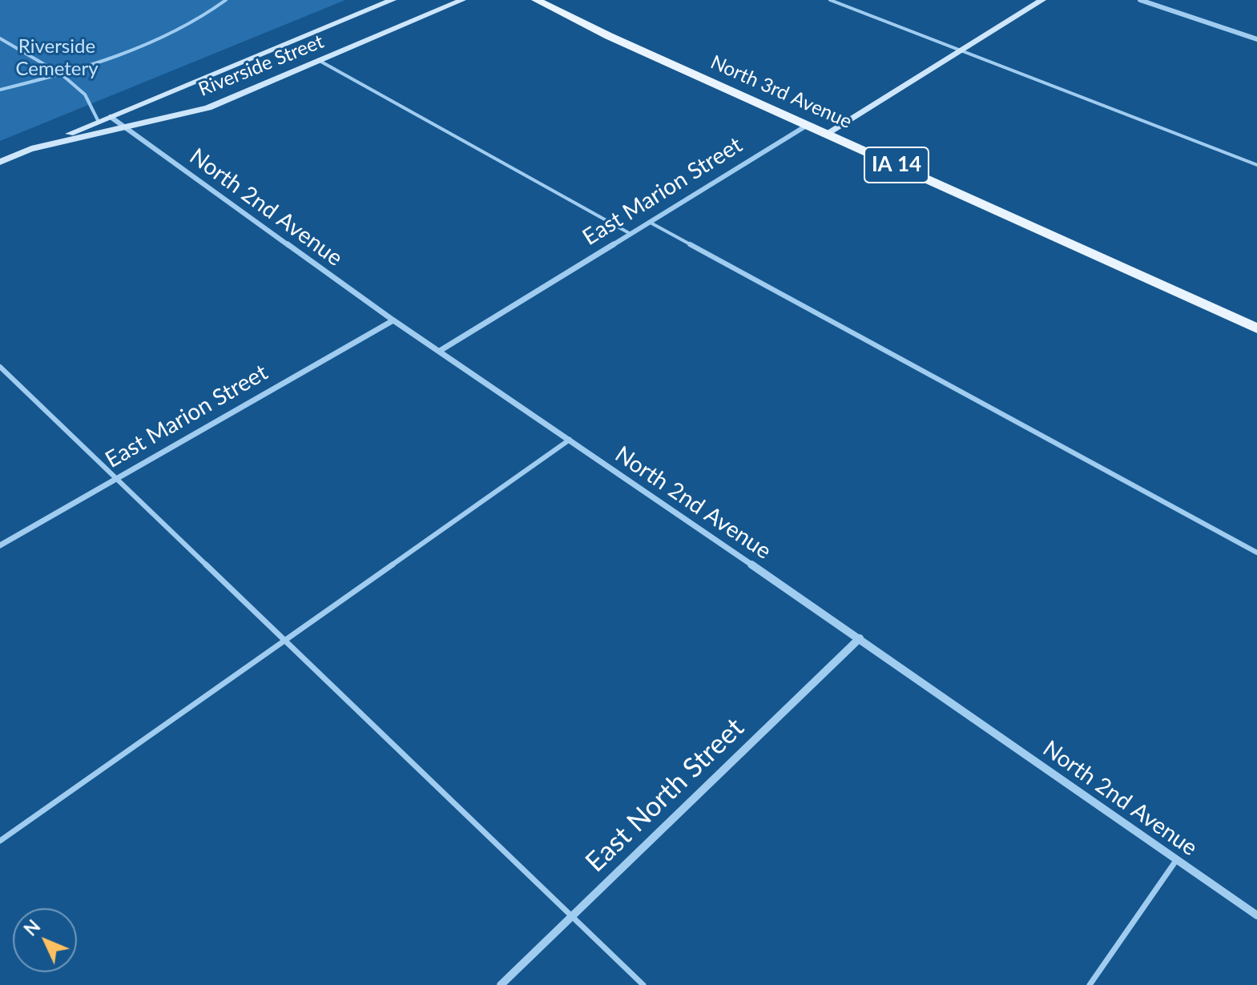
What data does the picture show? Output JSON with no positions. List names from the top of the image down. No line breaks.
{"streets":{"main road":["North 3rd Avenue","IA 14"],"street":["Riverside Street","East Marion Street","North 2nd Avenue","East North Street"]},"crossings":[["Riverside Street","North 2nd Avenue"],["North 3rd Avenue","East Marion Street"],["East Marion Street","North 2nd Avenue"],["North 2nd Avenue","East North Street"]],"parks":["Riverside Cemetery"],"north":"top left"}
